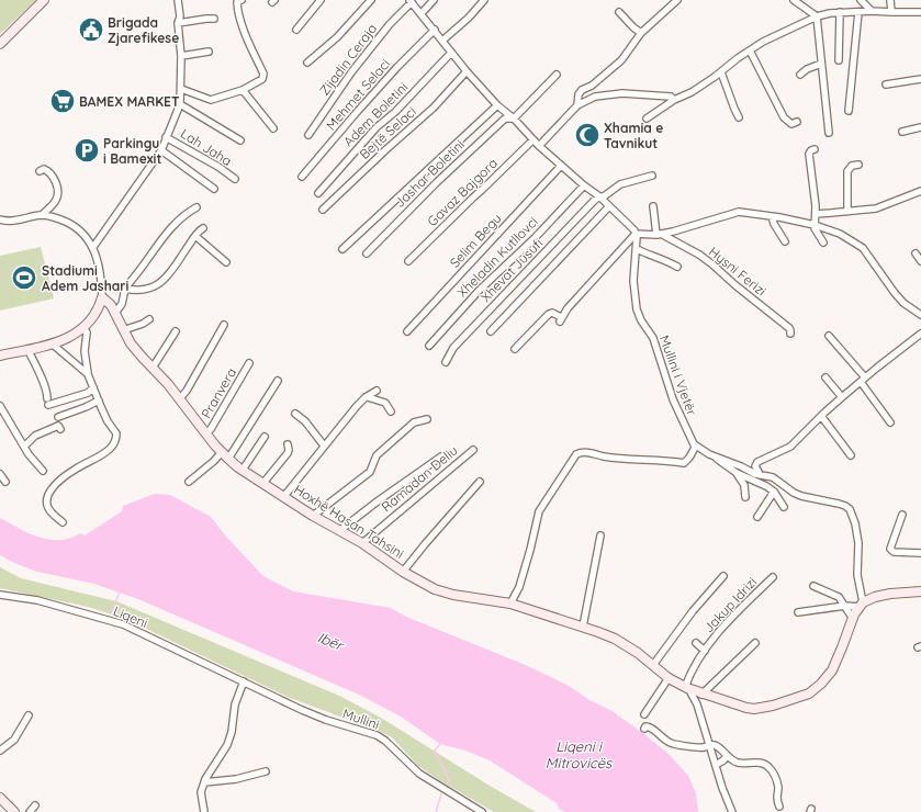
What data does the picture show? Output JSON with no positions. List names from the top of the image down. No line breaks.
{"streets":{"street":["Zijadin Ceraja","Mehmet Selaci","Adem Boletini","Bejtë Selaci","Lah Jaha","Jashar Boletini","Gavaz Bajgora","Selim Begu","Xheladin Kutllovci","Xhevat Jusufi","Hysni Ferizi","Mullini i Vjetër","Pranvera","Ramadan Deliu","Hoxhë Hasan Tahsini","Jakup Idrizi","Liqeni","Mullini"]},"crossings":[["Hysni Ferizi","Mullini i Vjetër"],["Pranvera","Hoxhë Hasan Tahsini"],["Ramadan Deliu","Hoxhë Hasan Tahsini"],["Hoxhë Hasan Tahsini","Jakup Idrizi"],["Liqeni","Mullini"]],"water":["Ibër","Liqeni i Mitrovicës"],"places":{"public building":["Brigada Zjarefikese"],"supermarket":["BAMEX MARKET"],"mosque":["Xhamia e Tavnikut"],"parking":["Parkingu i Bamexit"],"sports":["Stadiumi Adem Jashari"]}}
